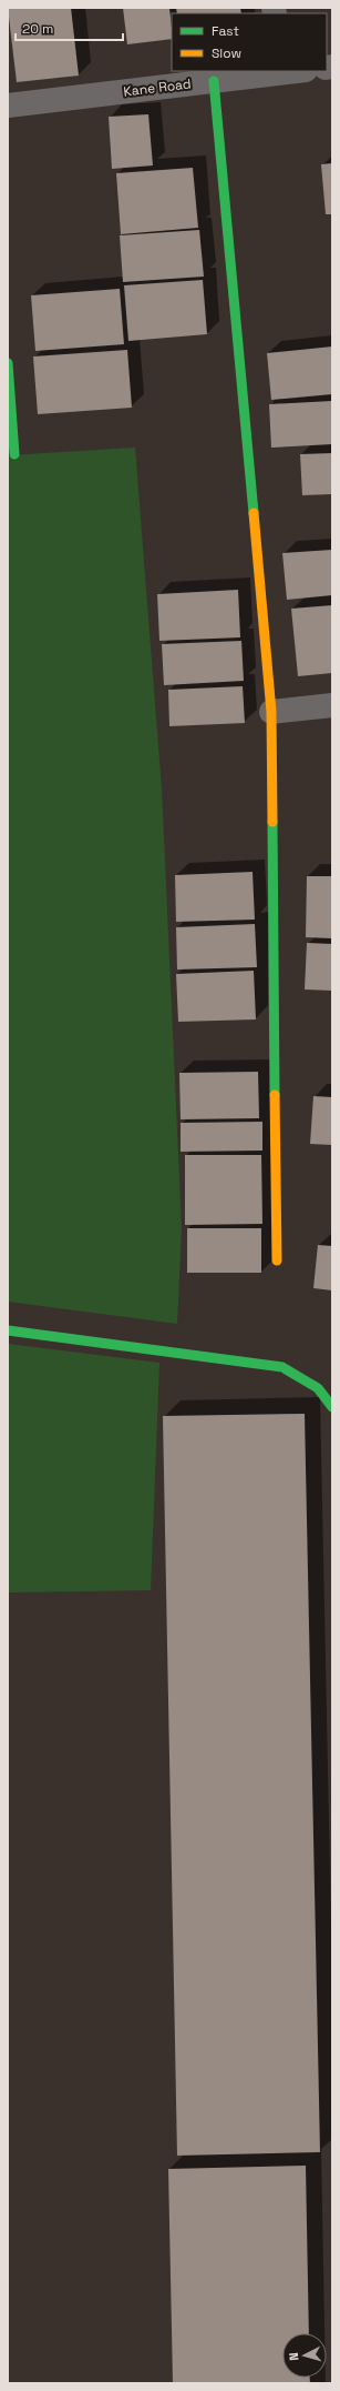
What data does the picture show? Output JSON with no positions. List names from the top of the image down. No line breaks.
{"streets":{"street":["Kane Road"]},"legend":["Fast","Slow"],"scale_bar":"20 m","north":"left"}
